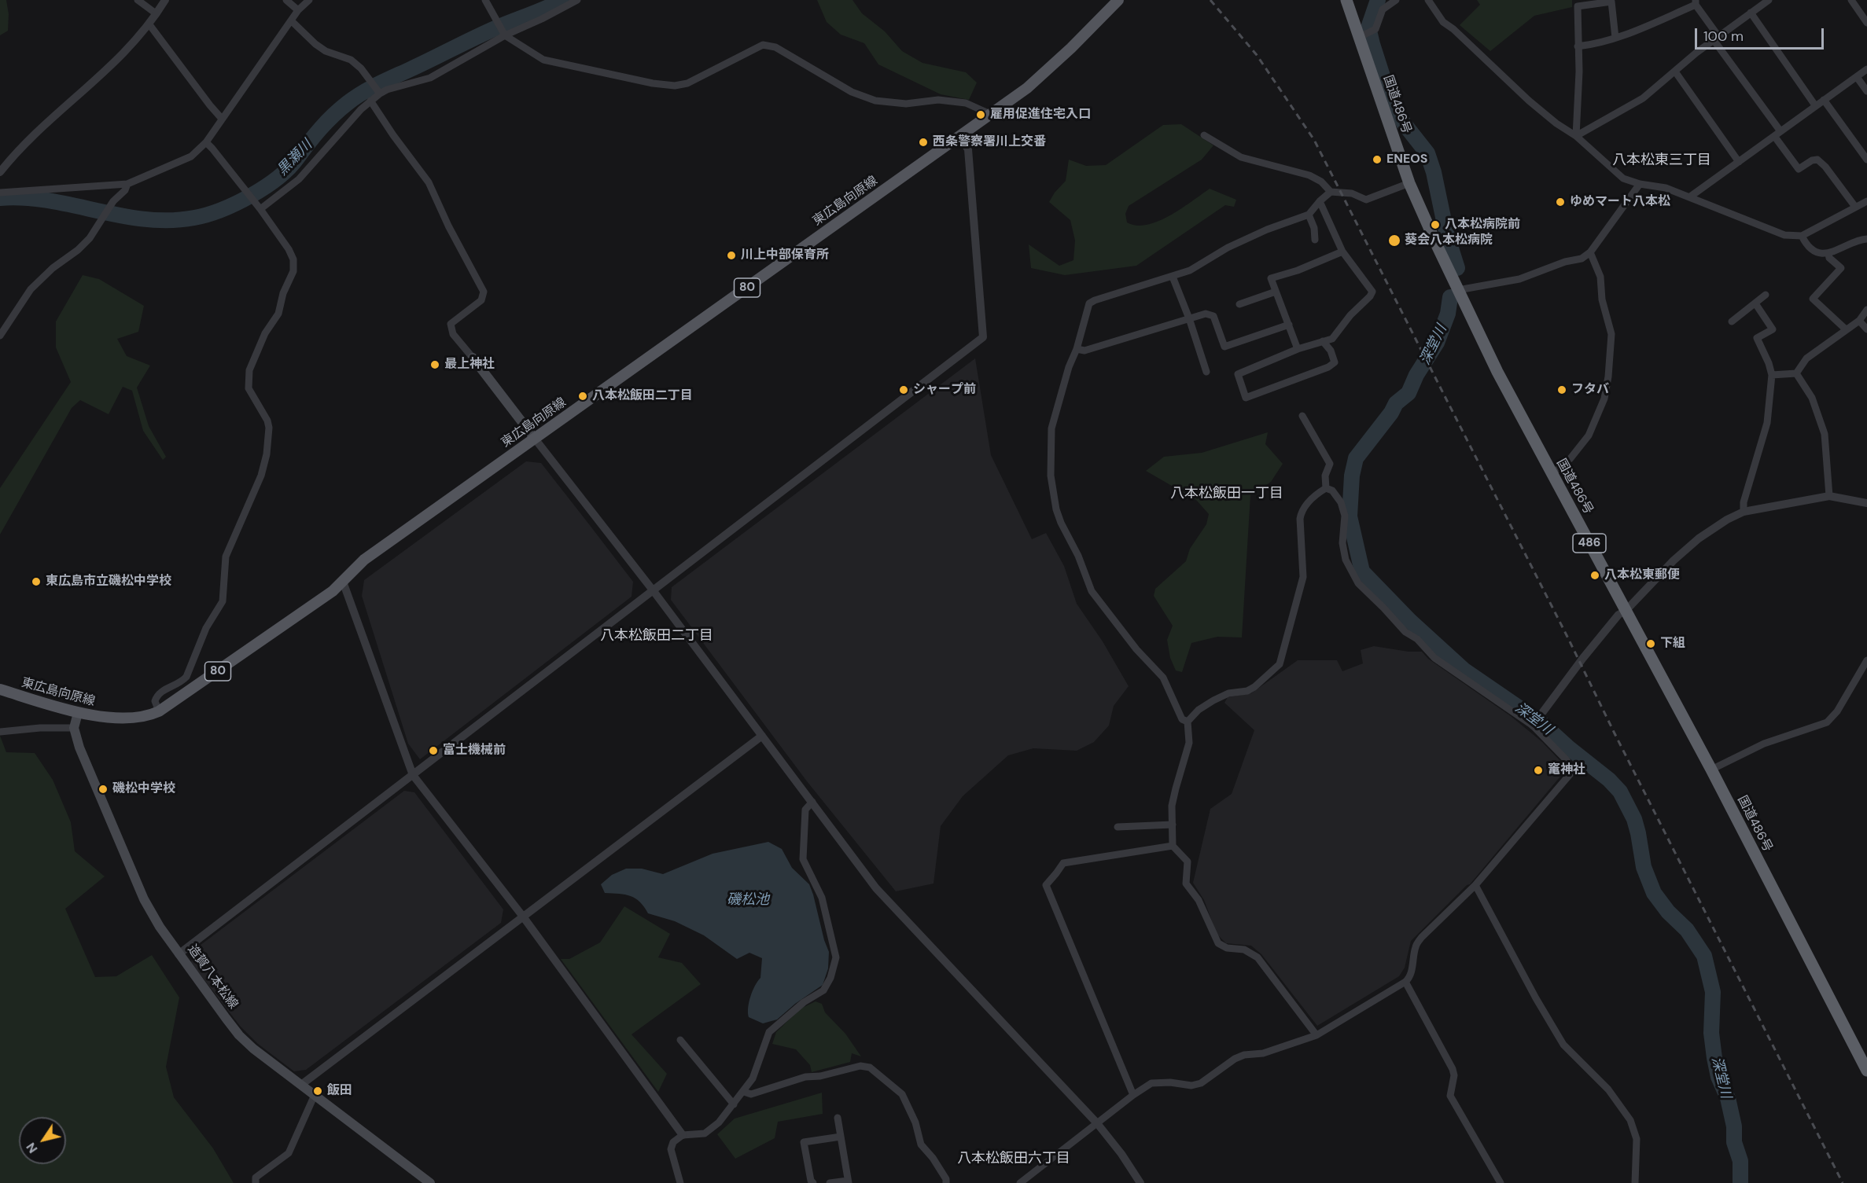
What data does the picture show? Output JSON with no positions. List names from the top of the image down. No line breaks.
{"streets":{"highway":["国道486号","486"],"main road":["東広島向原線","80","造賀八本松線"]},"districts":["八本松東三丁目","八本松飯田一丁目","八本松飯田二丁目","八本松飯田六丁目"],"water":["黒瀬川","深堂川","磯松池"],"places":["雇用促進住宅入口","西条警察署川上交番","ENEOS","ゆめマート八本松","八本松病院前","葵会八本松病院","川上中部保育所","最上神社","シャープ前","フタバ","八本松飯田二丁目","八本松東郵便","東広島市立磯松中学校","下組","富士機械前","竃神社","磯松中学校","飯田"],"scale_bar":"100 m","north":"bottom left"}
